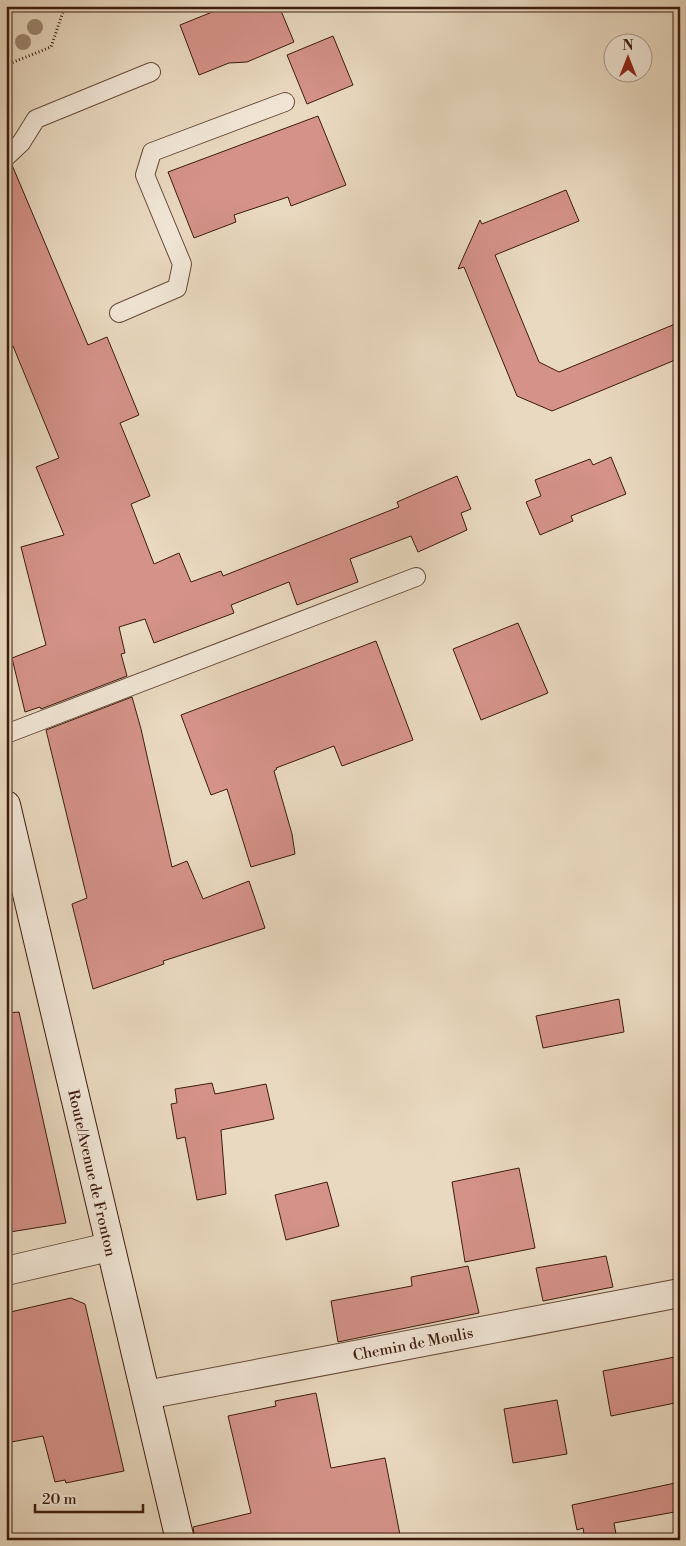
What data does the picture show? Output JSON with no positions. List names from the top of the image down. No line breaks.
{"streets":{"main road":["Route/Avenue de Fronton","Chemin de Moulis"]},"crossings":[["Route/Avenue de Fronton","Chemin de Moulis"]],"scale_bar":"20 m","north":"top"}
